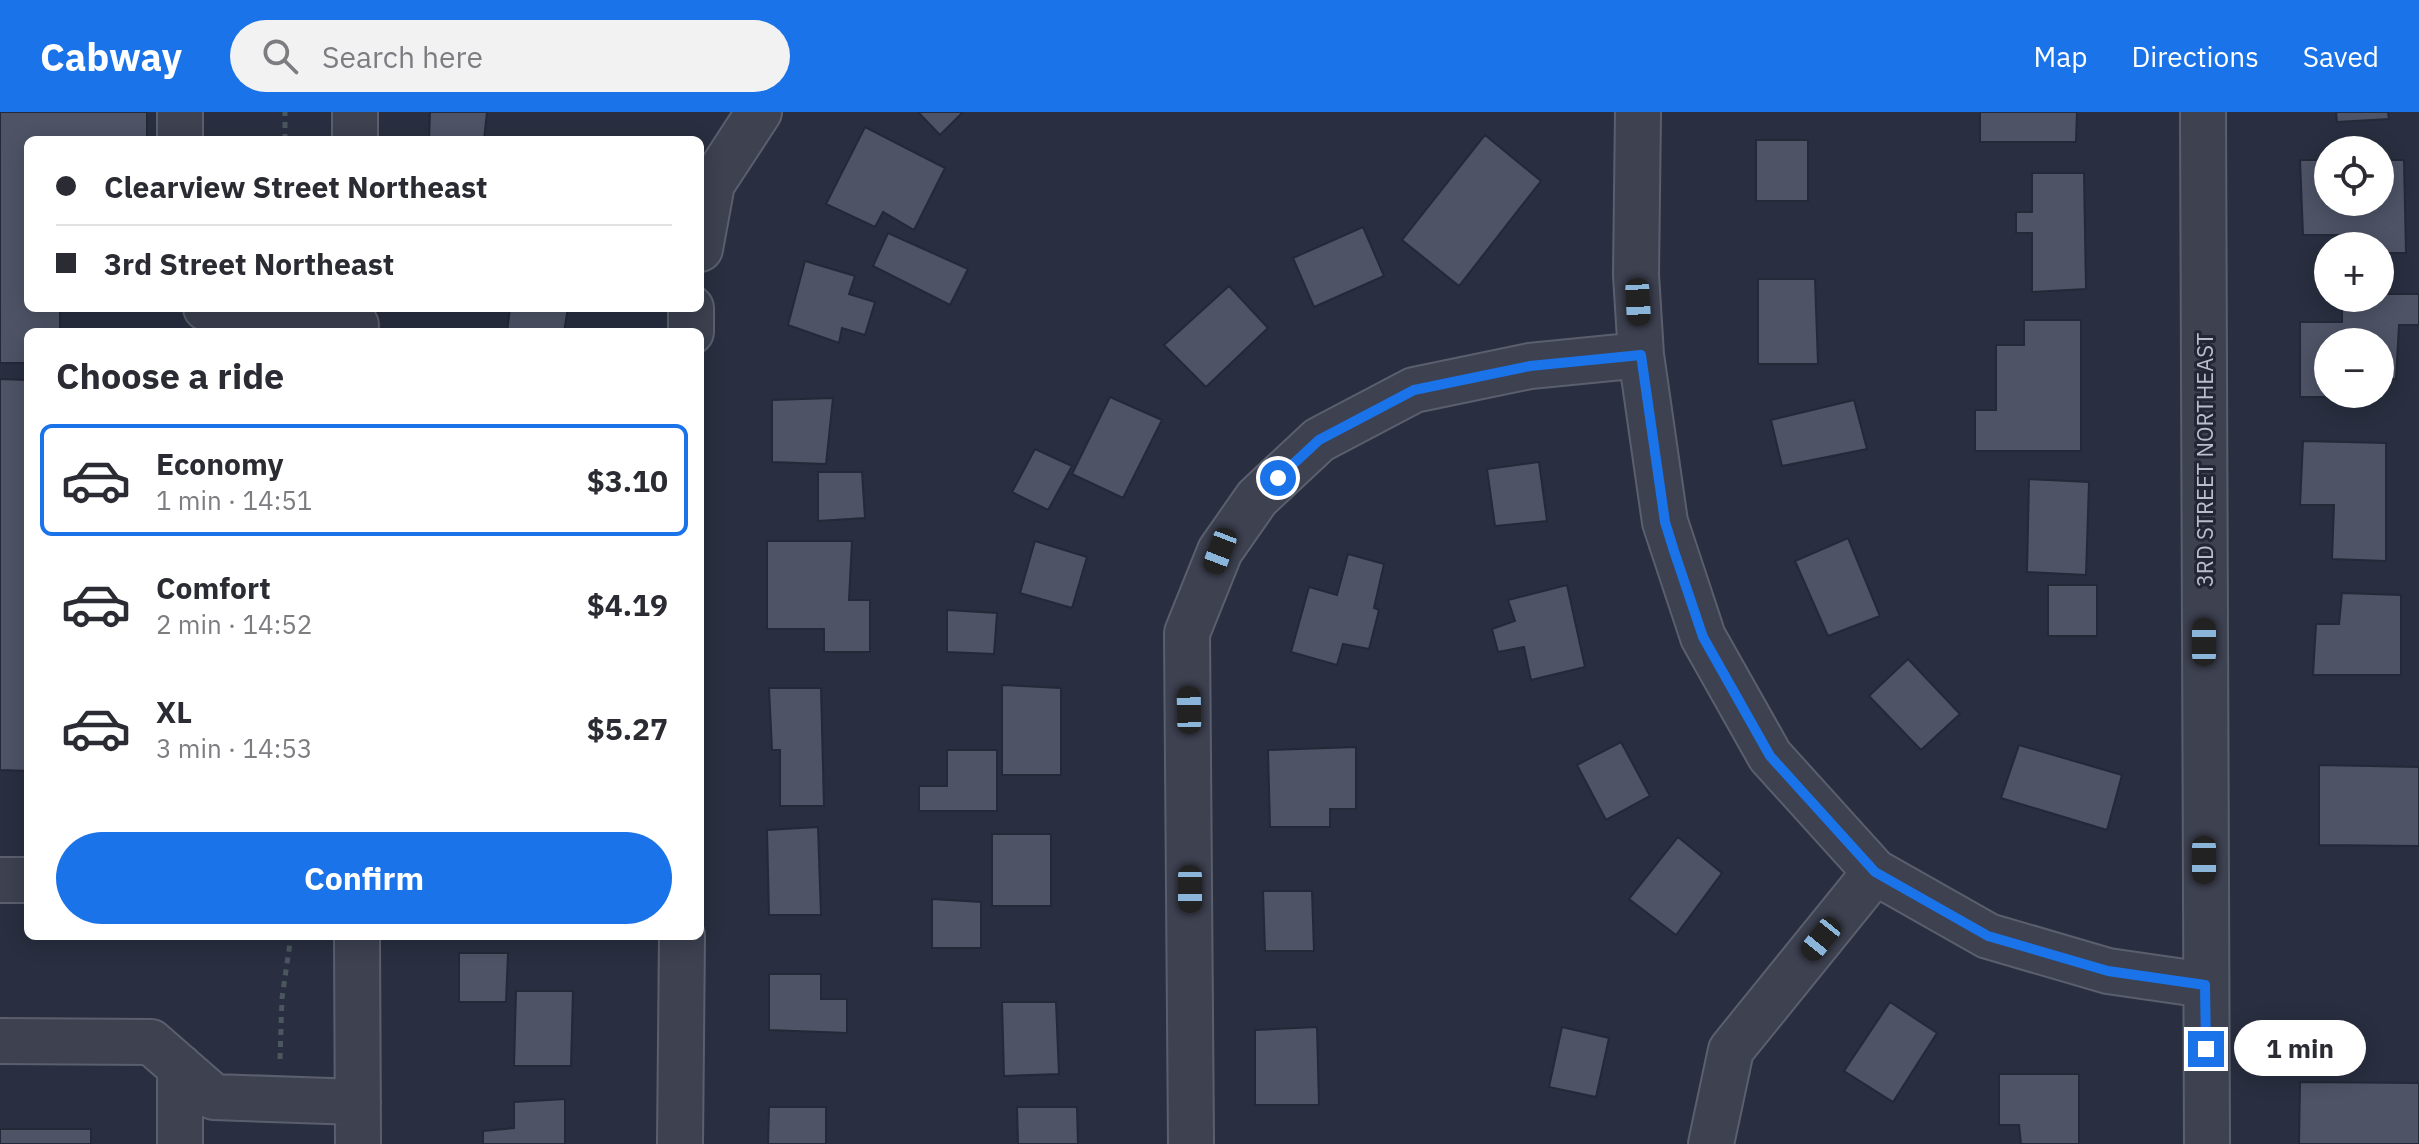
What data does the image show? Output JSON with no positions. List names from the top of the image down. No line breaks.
{"streets":{"street":["3RD STREET NORTHEAST"]},"page":{"header":"Cabway","search":"Search here","nav":["Map","Directions","Saved"],"map_buttons":["+","−"],"banner":["Clearview Street Northeast","3rd Street Northeast"],"heading":"Choose a ride","list":[{"name":"Economy","note":"1 min · 14:51","value":"$3.10"},{"name":"Comfort","note":"2 min · 14:52","value":"$4.19"},{"name":"XL","note":"3 min · 14:53","value":"$5.27"}],"buttons":"Confirm","bubble":"1 min"}}
